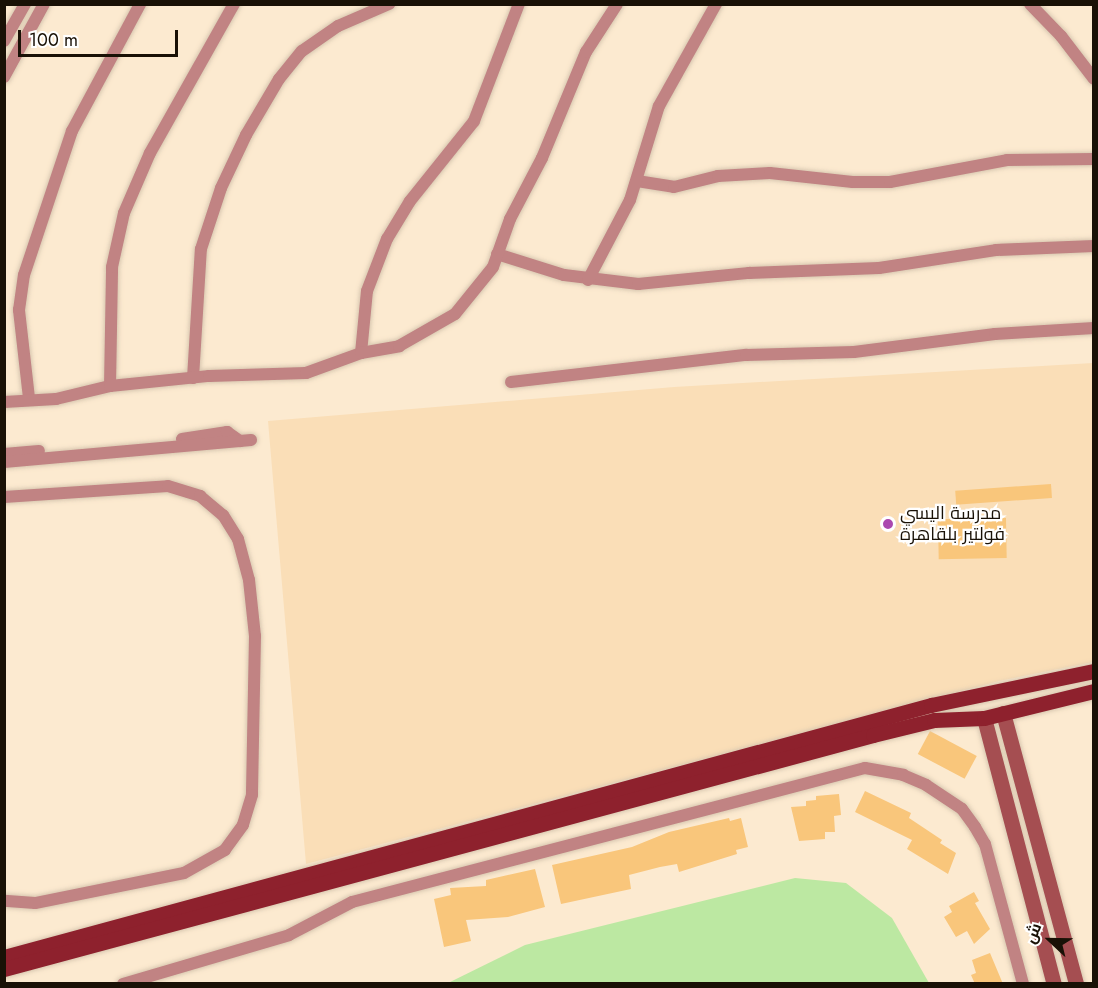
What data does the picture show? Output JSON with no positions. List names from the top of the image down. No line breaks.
{"places":["مدرسة اليسي فولتير بلقاهرة"],"scale_bar":"100 m","north":"left"}
